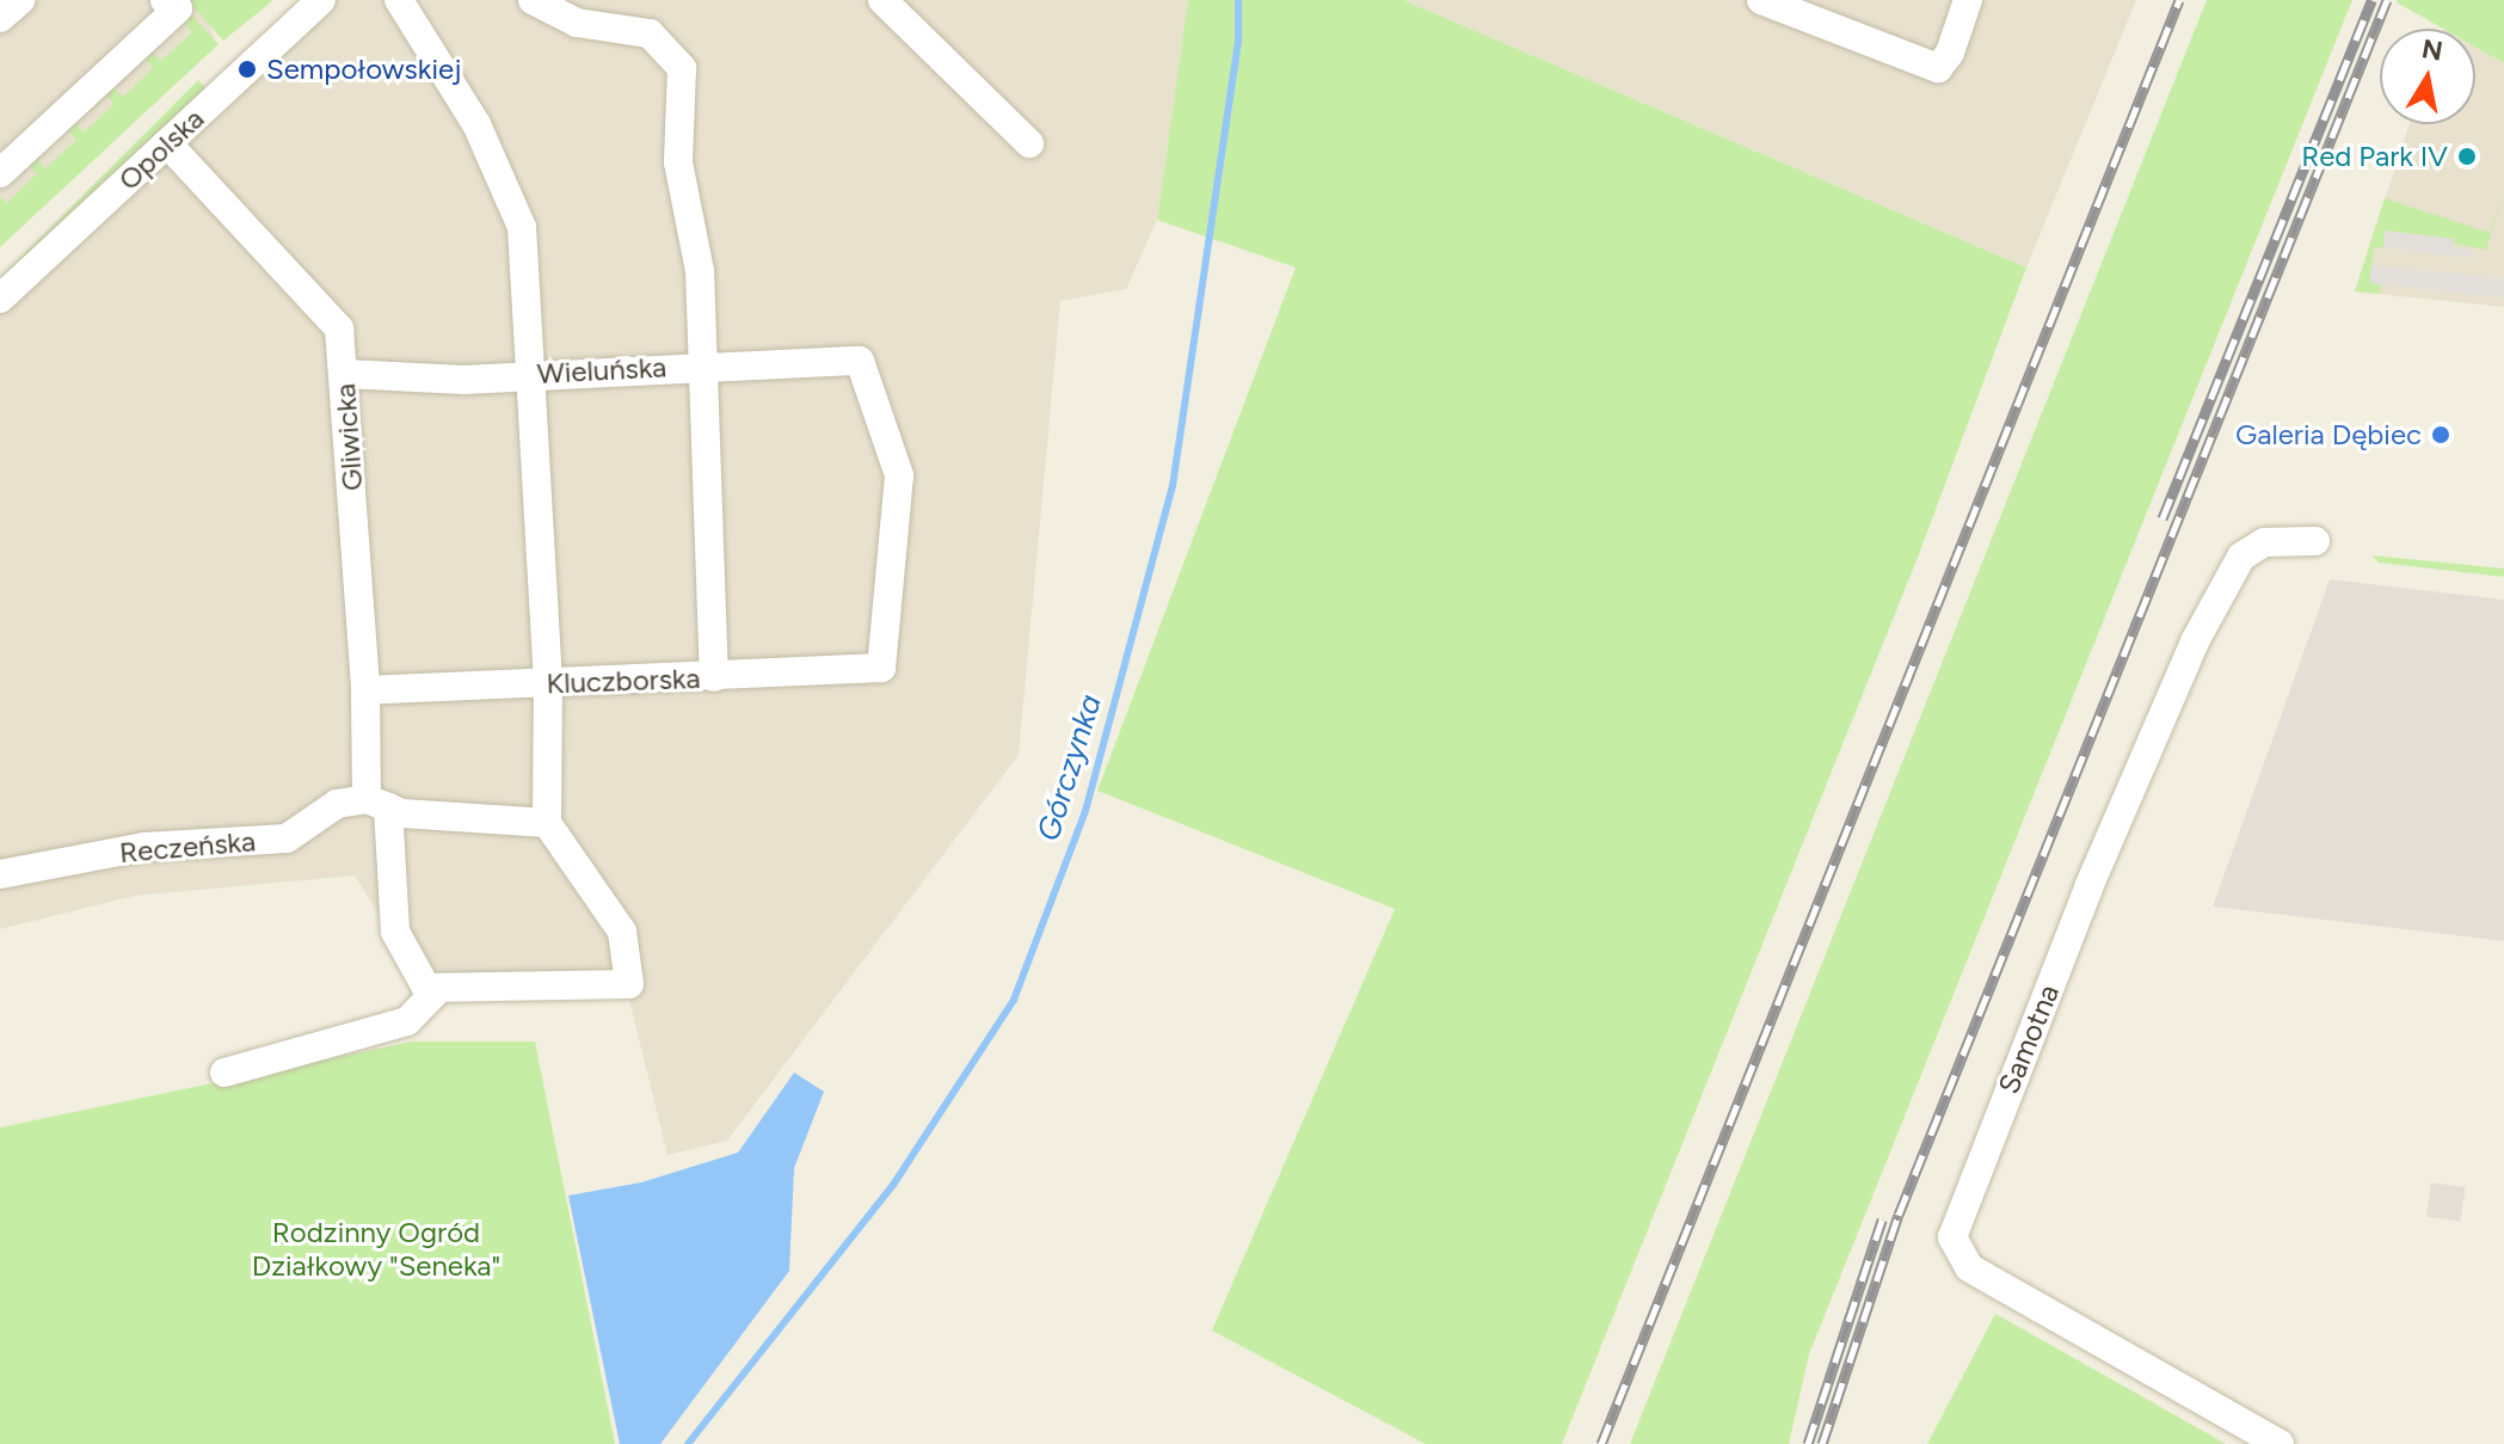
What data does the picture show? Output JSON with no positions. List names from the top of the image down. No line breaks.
{"streets":{"street":["Opolska","Wieluńska","Gliwicka","Kluczborska","Reczeńska","Samotna"]},"crossings":[["Opolska","Gliwicka"],["Wieluńska","Gliwicka"],["Wieluńska","Kluczborska"],["Gliwicka","Kluczborska"],["Gliwicka","Reczeńska"]],"water":["Górczynka"],"parks":["Rodzinny Ogród Działkowy \"Seneka\""],"places":["Sempołowskiej","Red Park IV","Galeria Dębiec"],"north":"top"}
